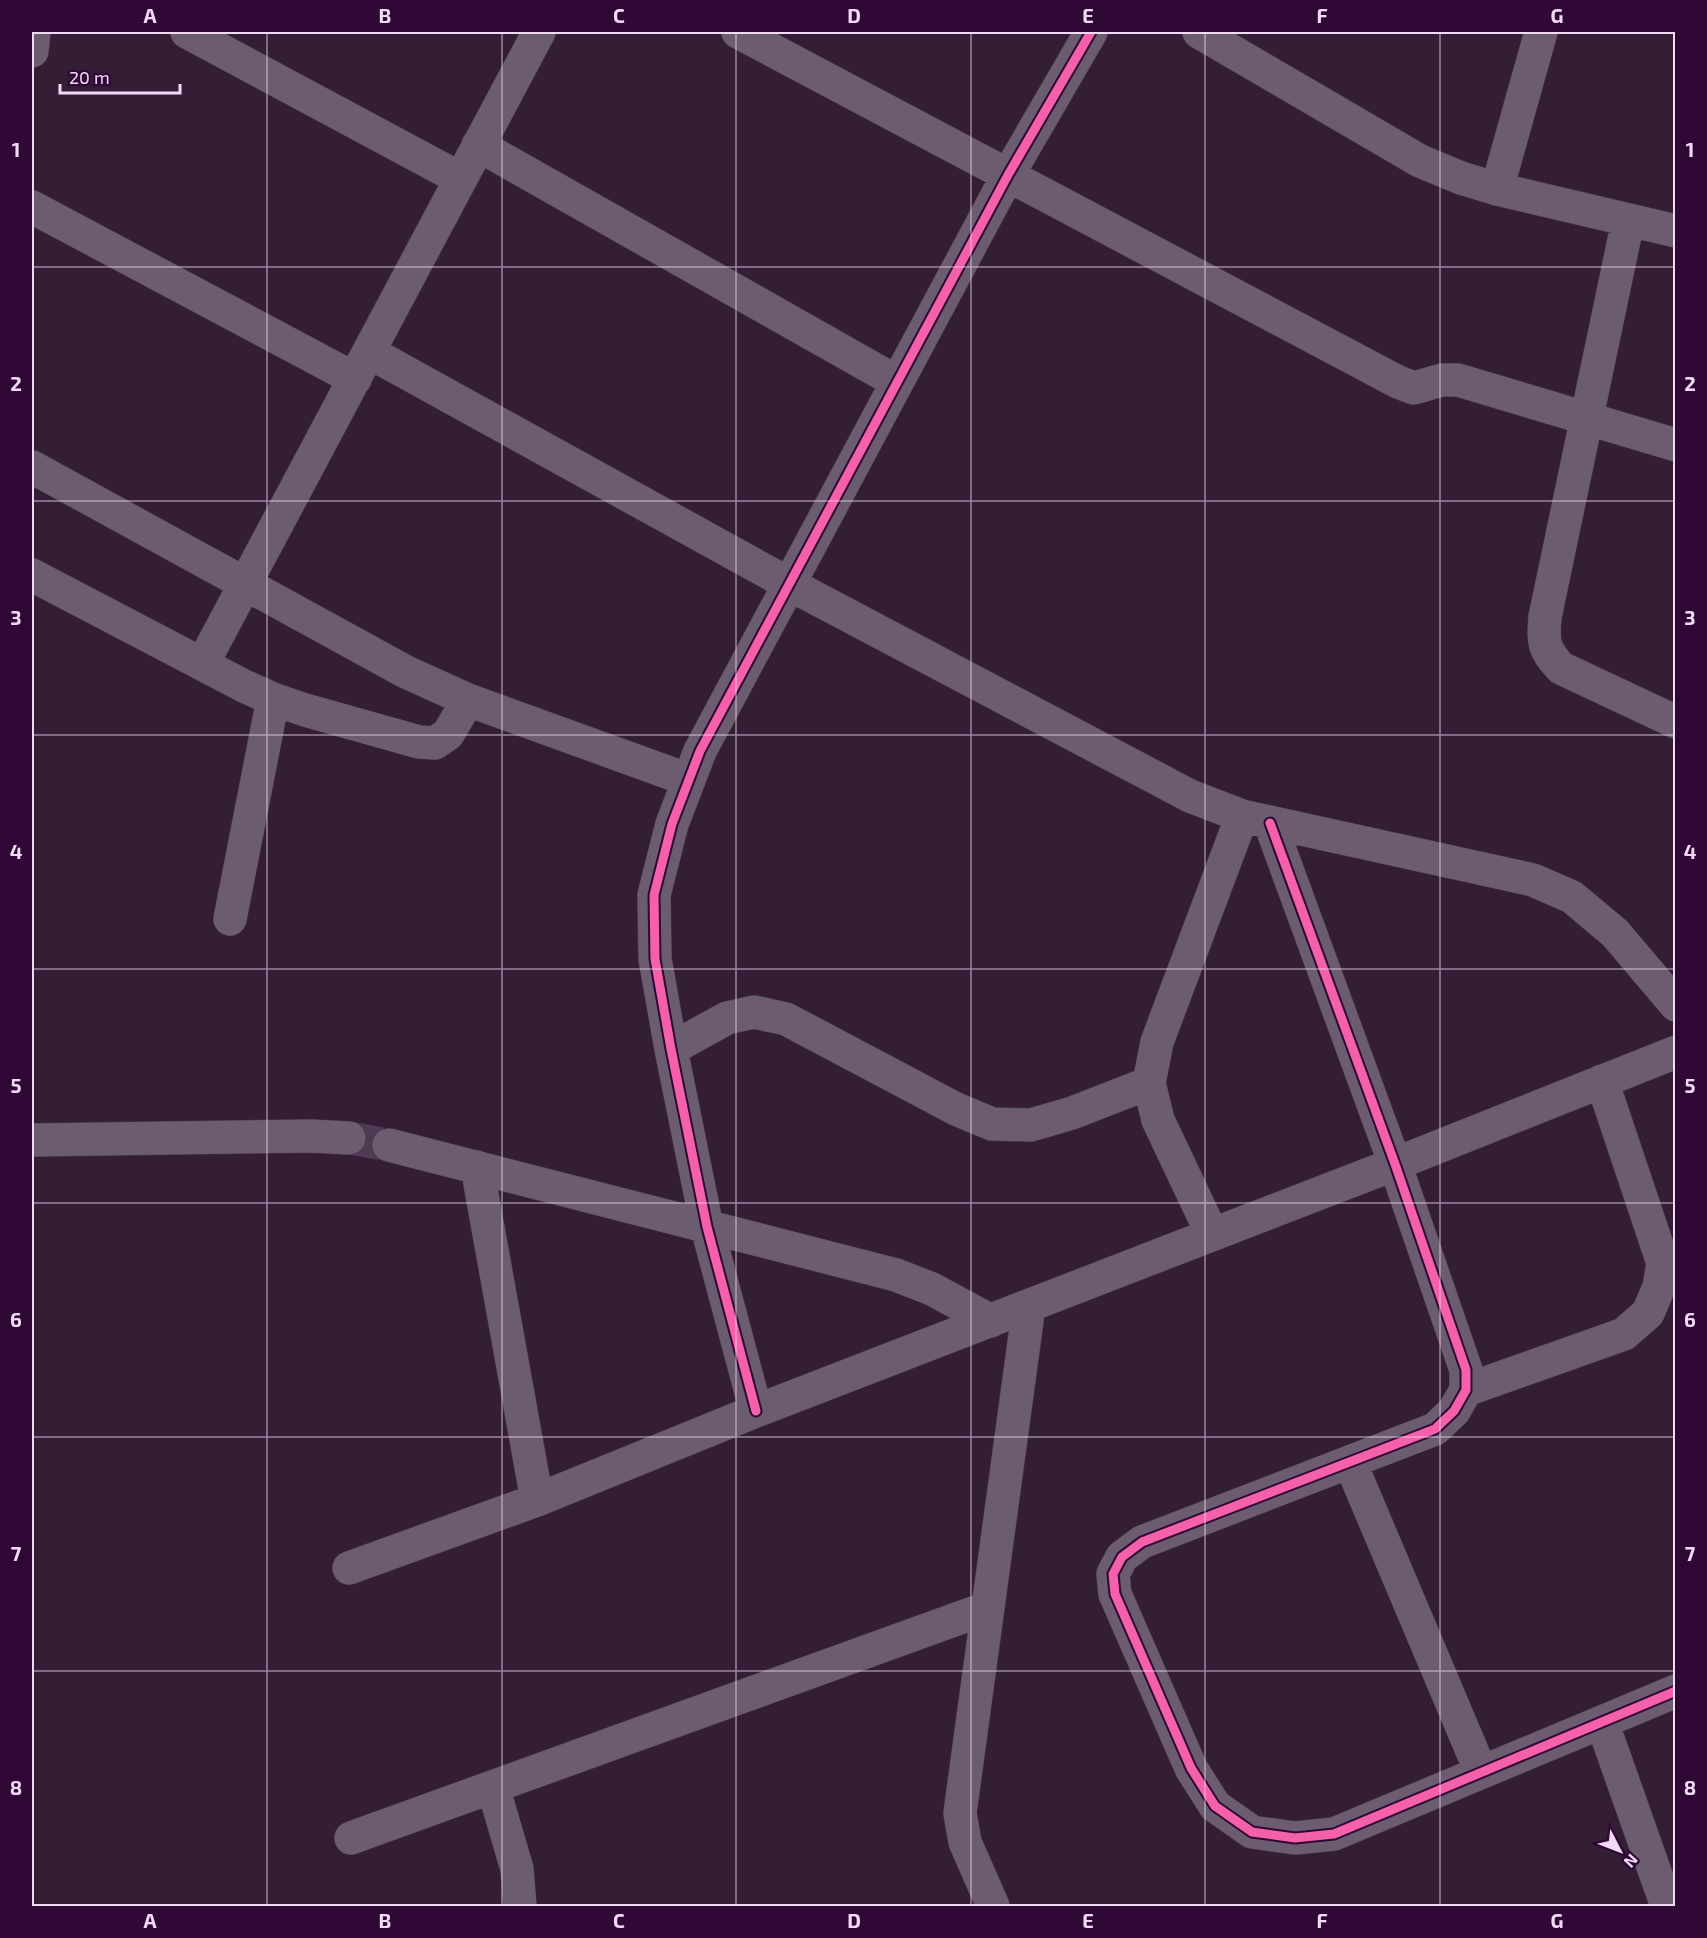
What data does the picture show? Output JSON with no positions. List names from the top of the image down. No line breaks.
{"scale_bar":"20 m","north":"bottom right","grid":{"columns":["A","B","C","D","E","F","G"],"rows":["1","2","3","4","5","6","7","8"]}}
